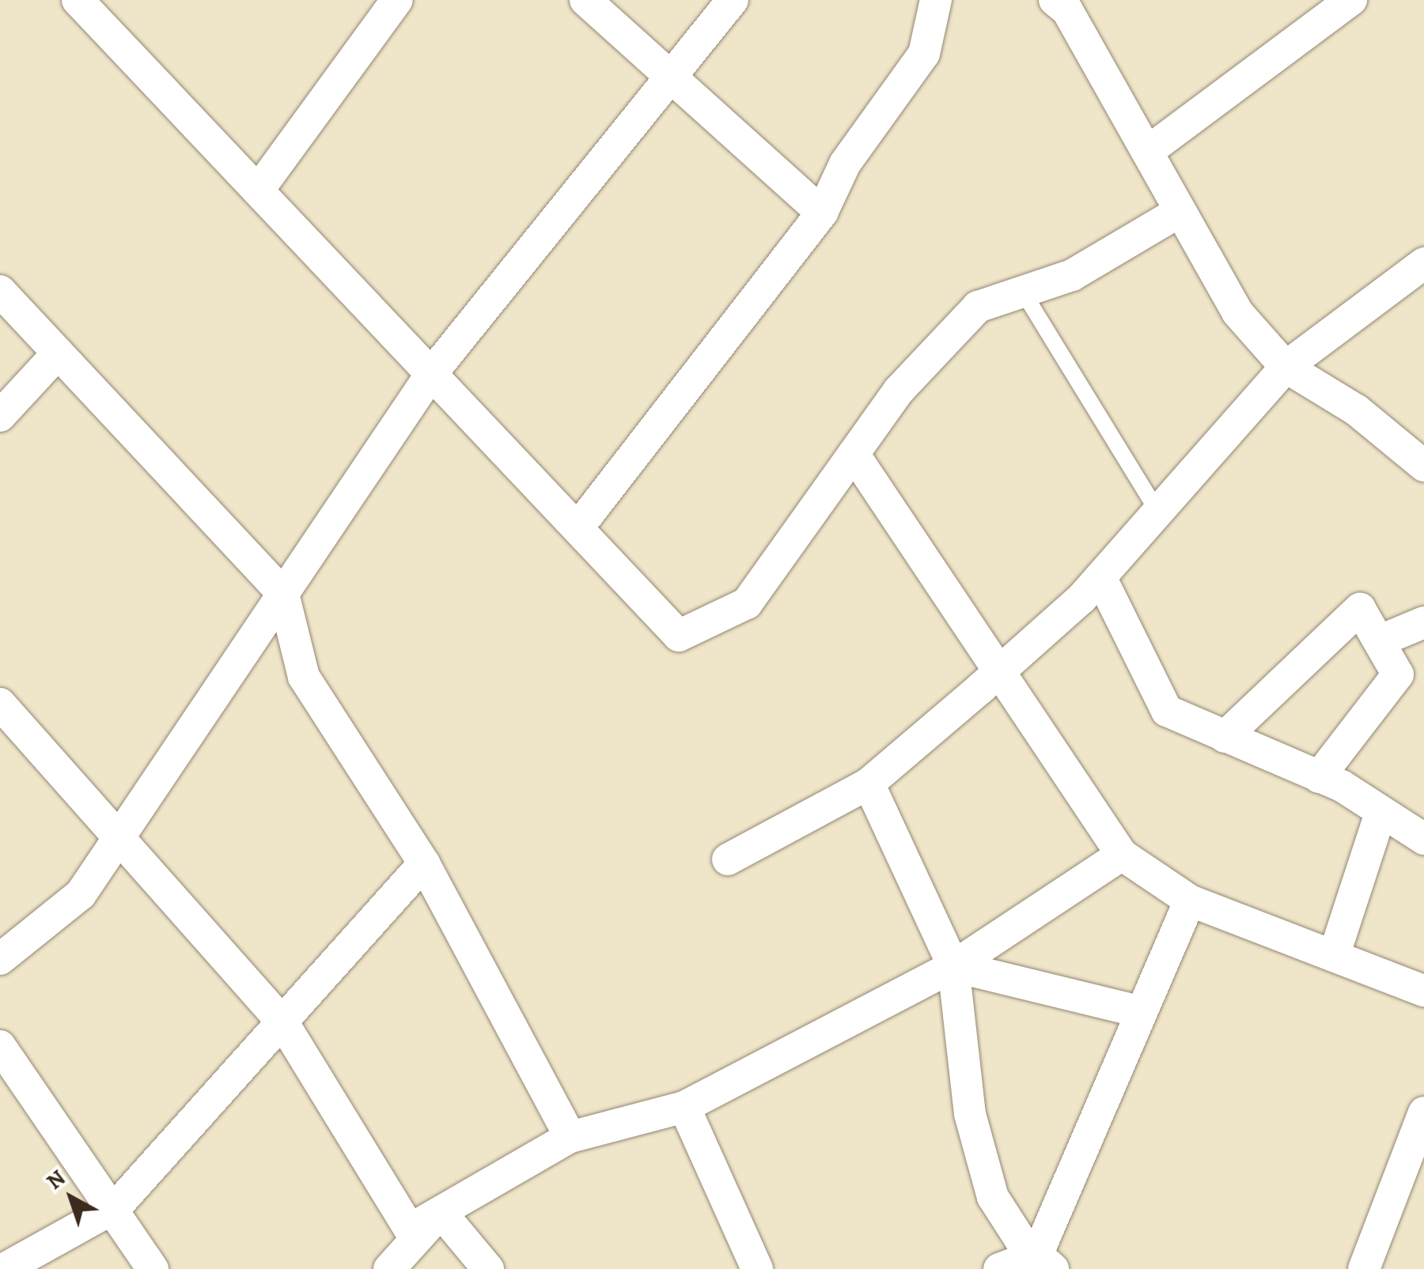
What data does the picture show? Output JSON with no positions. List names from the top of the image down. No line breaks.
{"north":"top left"}
